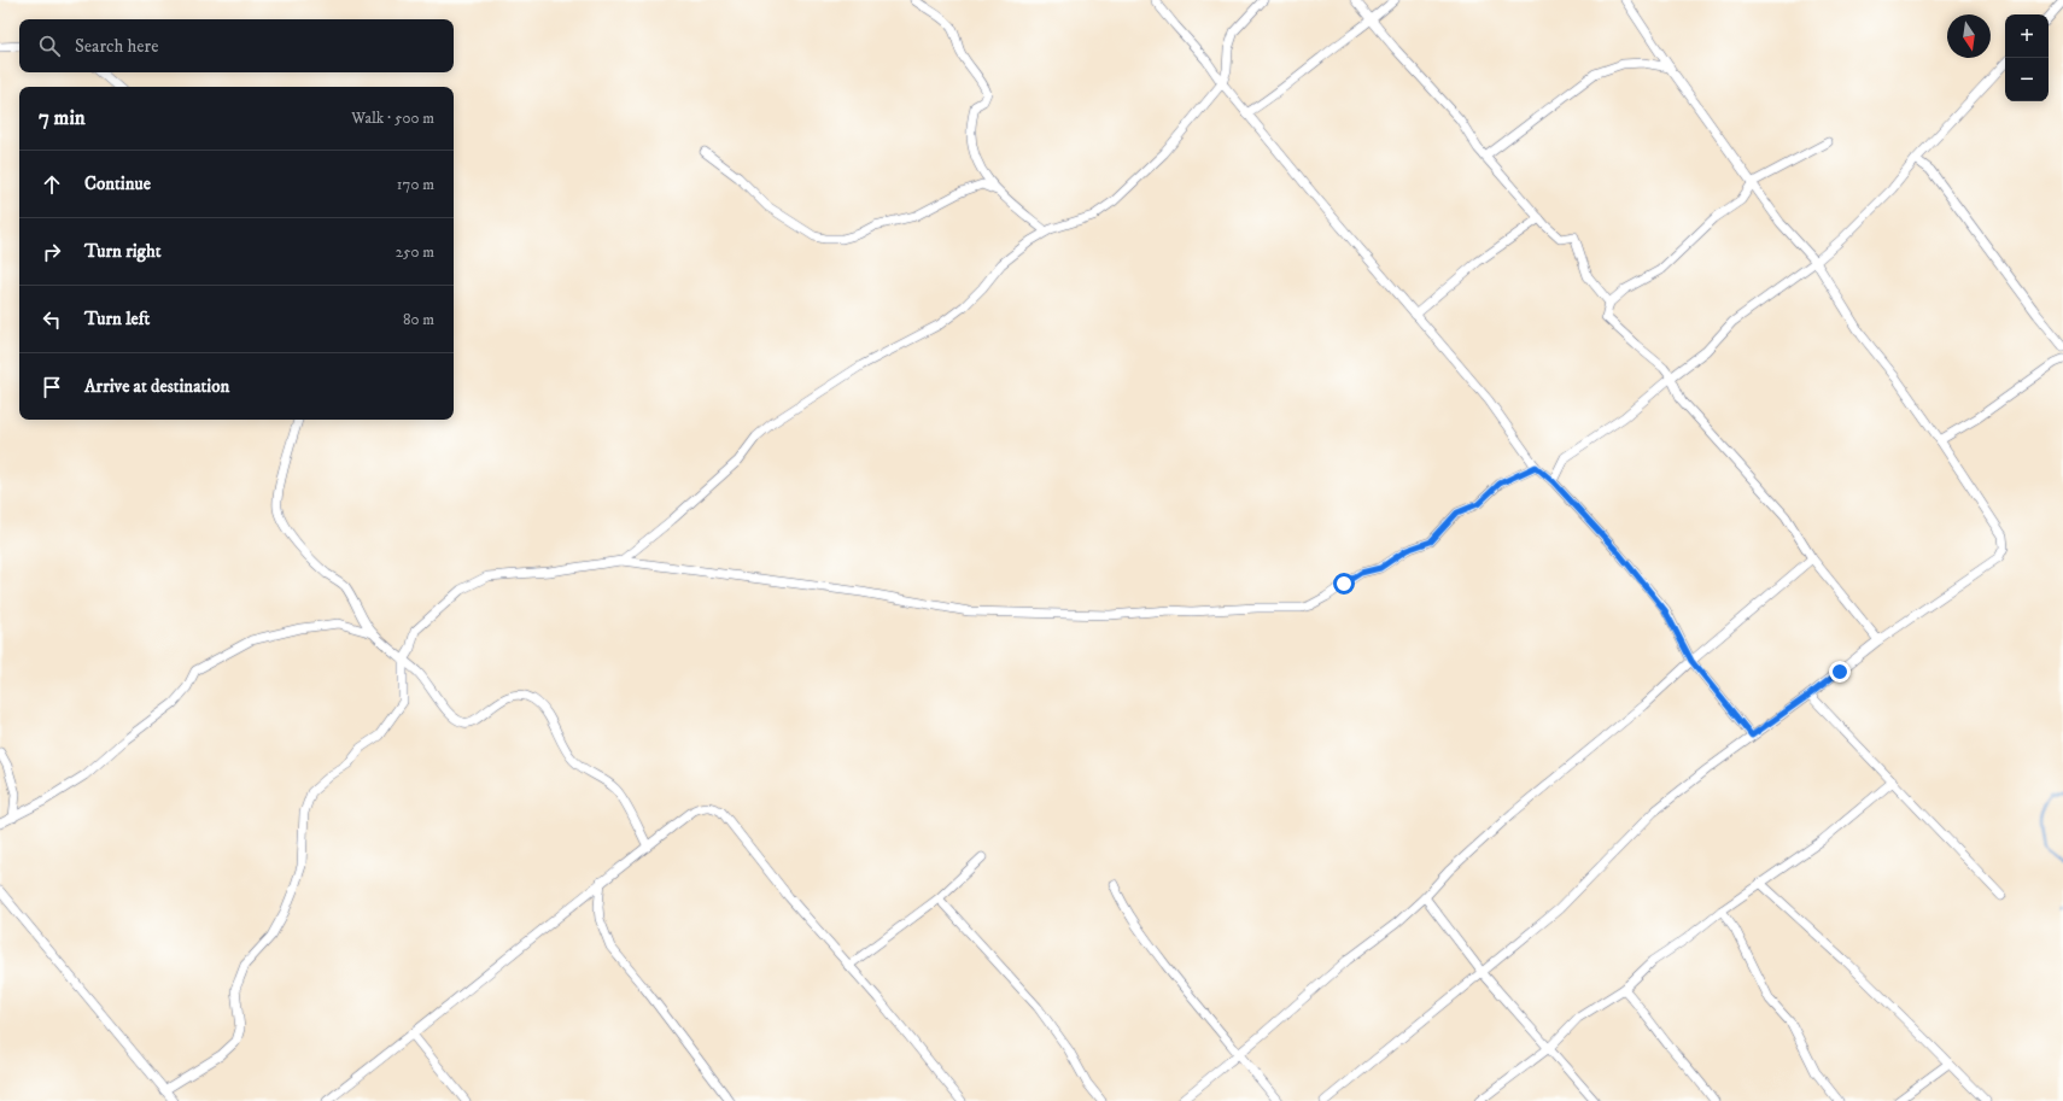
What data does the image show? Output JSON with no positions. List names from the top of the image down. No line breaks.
{"north":"bottom","page":{"map_buttons":["+","−"],"search":"Search here","heading":["7 min","Walk · 500 m"],"list":[["Continue","170 m"],["Turn right","250 m"],["Turn left","80 m"],"Arrive at destination"]}}
